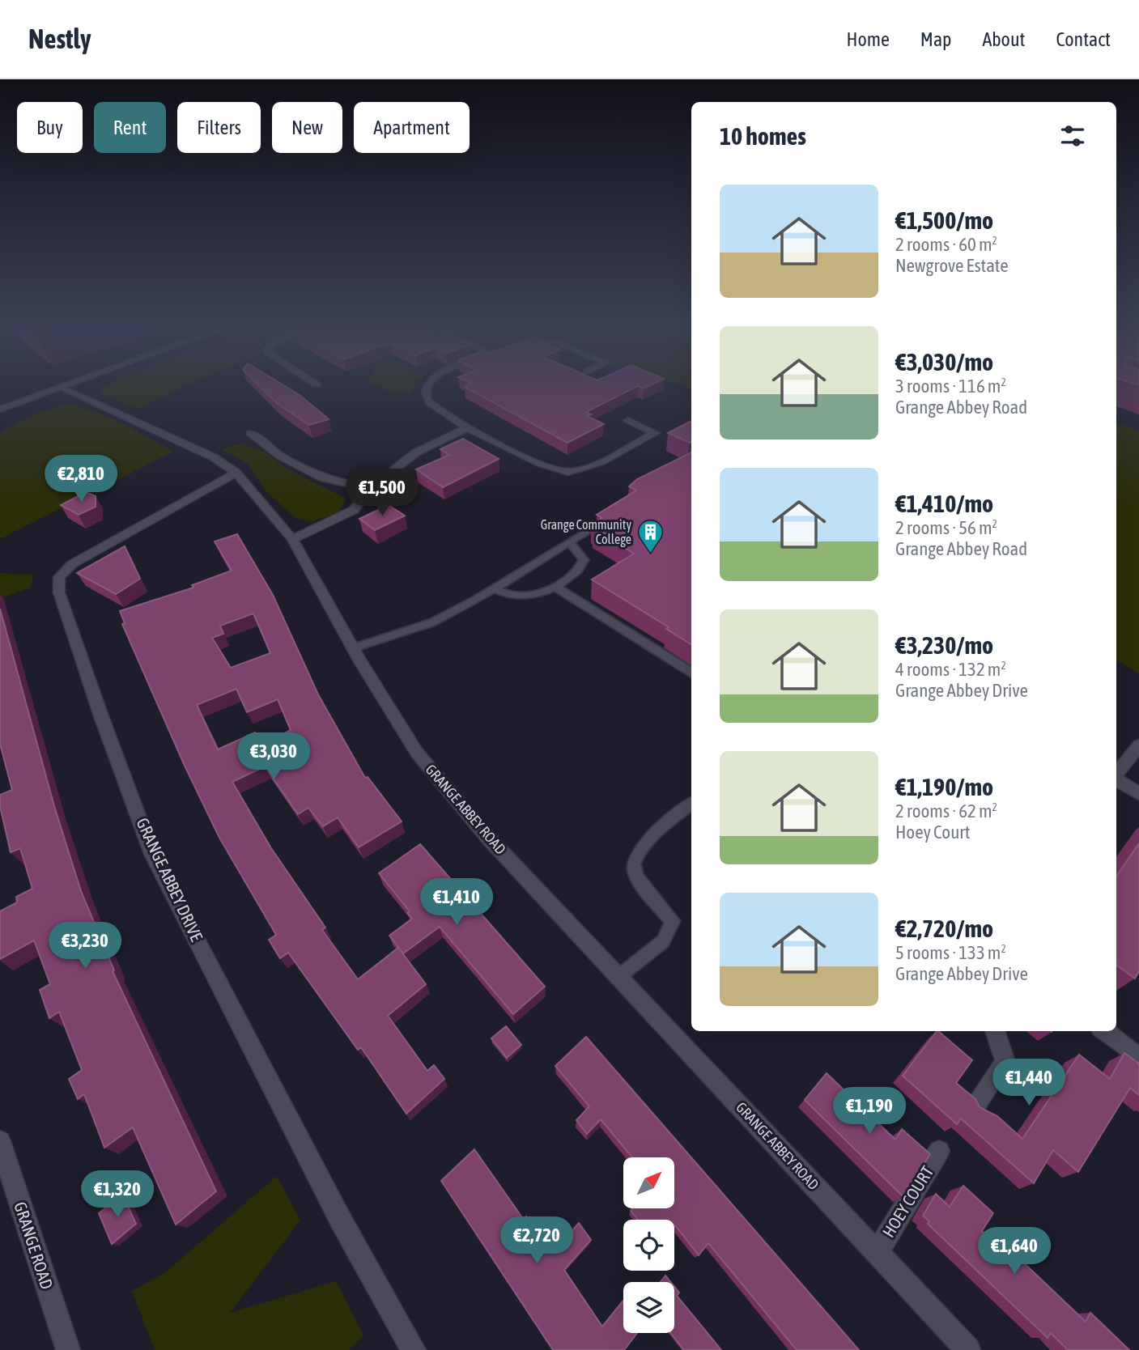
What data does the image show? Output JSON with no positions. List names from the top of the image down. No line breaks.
{"streets":{"street":["GRANGE ABBEY ROAD","GRANGE ABBEY DRIVE","HOEY COURT","GRANGE ROAD"]},"crossings":[["GRANGE ABBEY ROAD","GRANGE ABBEY DRIVE"],["GRANGE ABBEY ROAD","HOEY COURT"]],"places":{"building":["Grange Community College"]},"north":"top right","page":{"header":"Nestly","nav":["Home","Map","About","Contact"],"chip":["Buy","Rent","Filters","New","Apartment"],"heading":"10 homes","list":[{"name":"€1,500/mo","note":"2 rooms · 60 m² · Newgrove Estate"},{"name":"€3,030/mo","note":"3 rooms · 116 m² · Grange Abbey Road"},{"name":"€1,410/mo","note":"2 rooms · 56 m² · Grange Abbey Road"},{"name":"€3,230/mo","note":"4 rooms · 132 m² · Grange Abbey Drive"},{"name":"€1,190/mo","note":"2 rooms · 62 m² · Hoey Court"},{"name":"€2,720/mo","note":"5 rooms · 133 m² · Grange Abbey Drive"}],"price":["€2,810","€1,500","€3,030","€1,410","€3,230","€1,440","€1,190","€1,320","€2,720","€1,640"]}}
